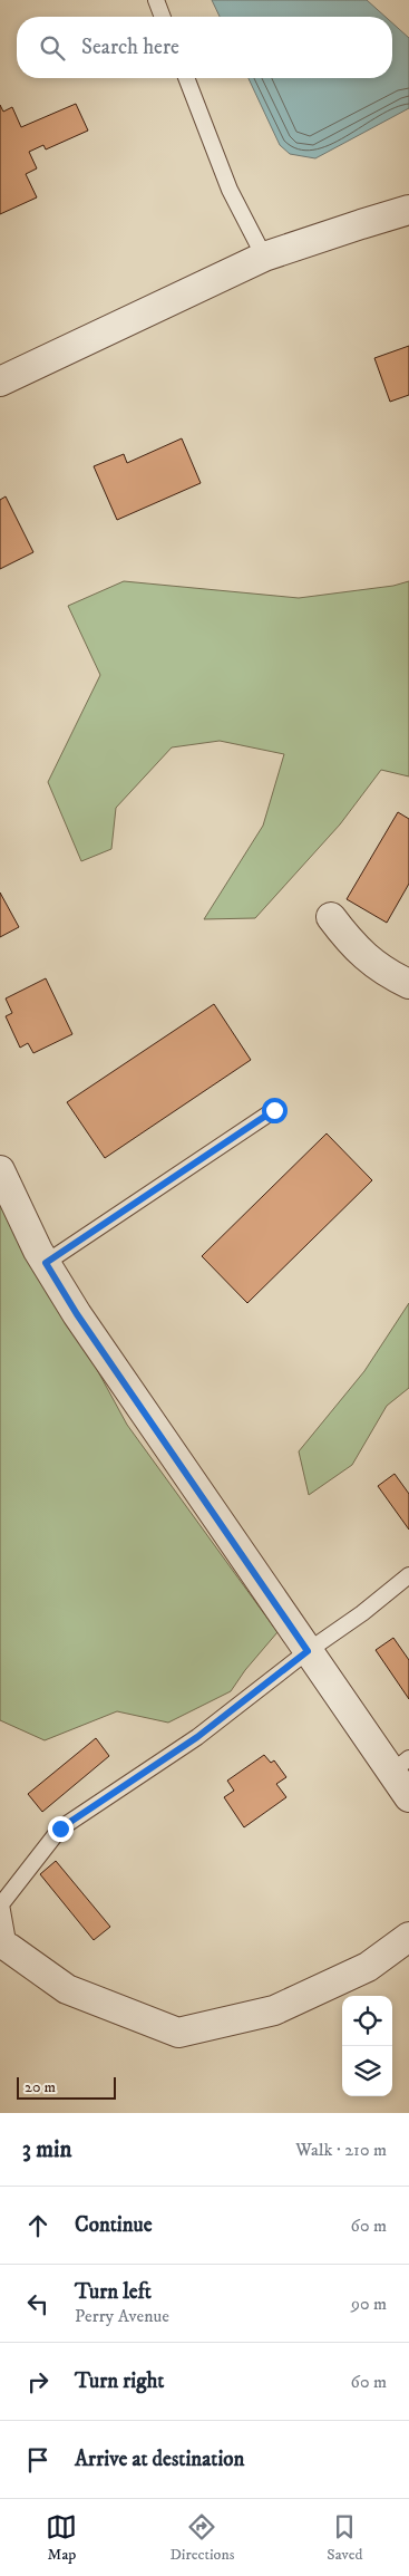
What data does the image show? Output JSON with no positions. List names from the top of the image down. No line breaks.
{"scale_bar":"20 m","page":{"search":"Search here","scale":"20 m","heading":["3 min","Walk · 210 m"],"list":[["Continue","60 m"],["Turn left","Perry Avenue","90 m"],["Turn right","60 m"],"Arrive at destination"],"nav":["Map","Directions","Saved"]}}
